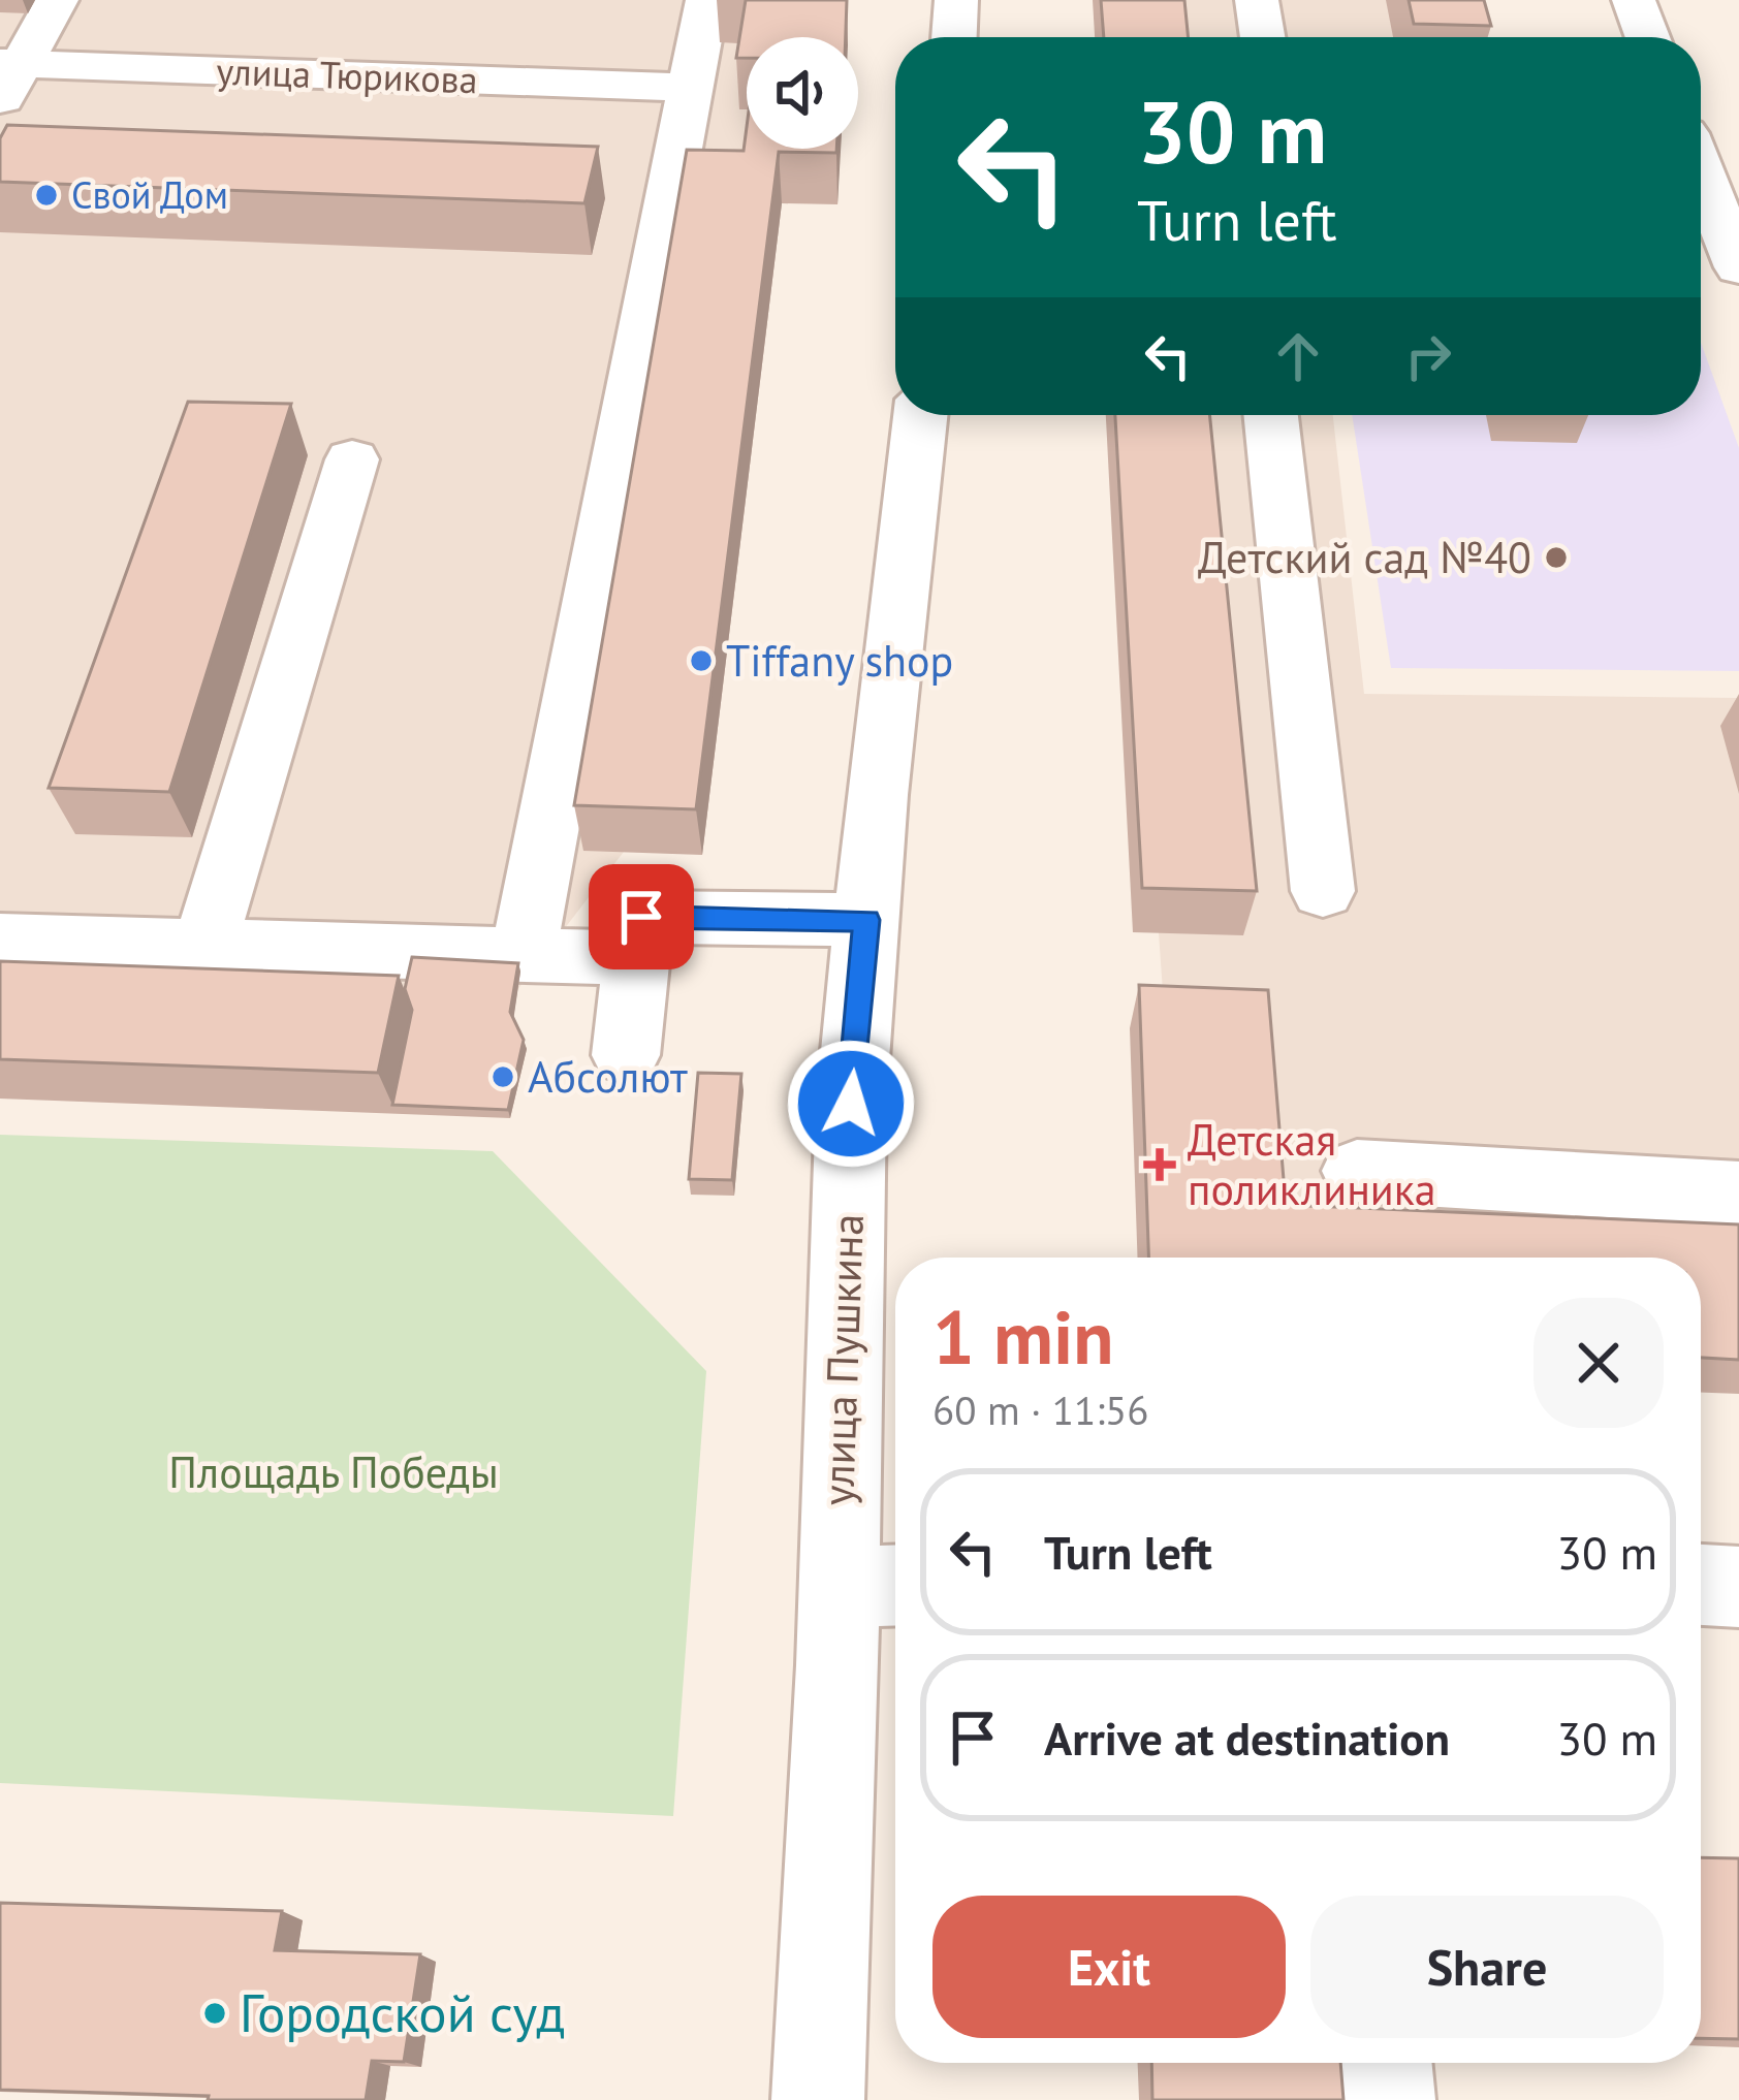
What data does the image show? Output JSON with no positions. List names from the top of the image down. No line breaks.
{"streets":{"street":["улица Тюрикова","улица Пушкина"]},"parks":["Площадь Победы"],"places":{"other":["Свой Дом","Детский сад №40","Tiffany shop","Абсолют","Городской суд"],"health":["Детская поликлиника"]},"page":{"turn":["30 m","Turn left"],"heading":["1 min","60 m · 11:56"],"list":[{"name":"Turn left","value":"30 m"},{"name":"Arrive at destination","value":"30 m"}],"buttons":["Exit","Share"]}}
